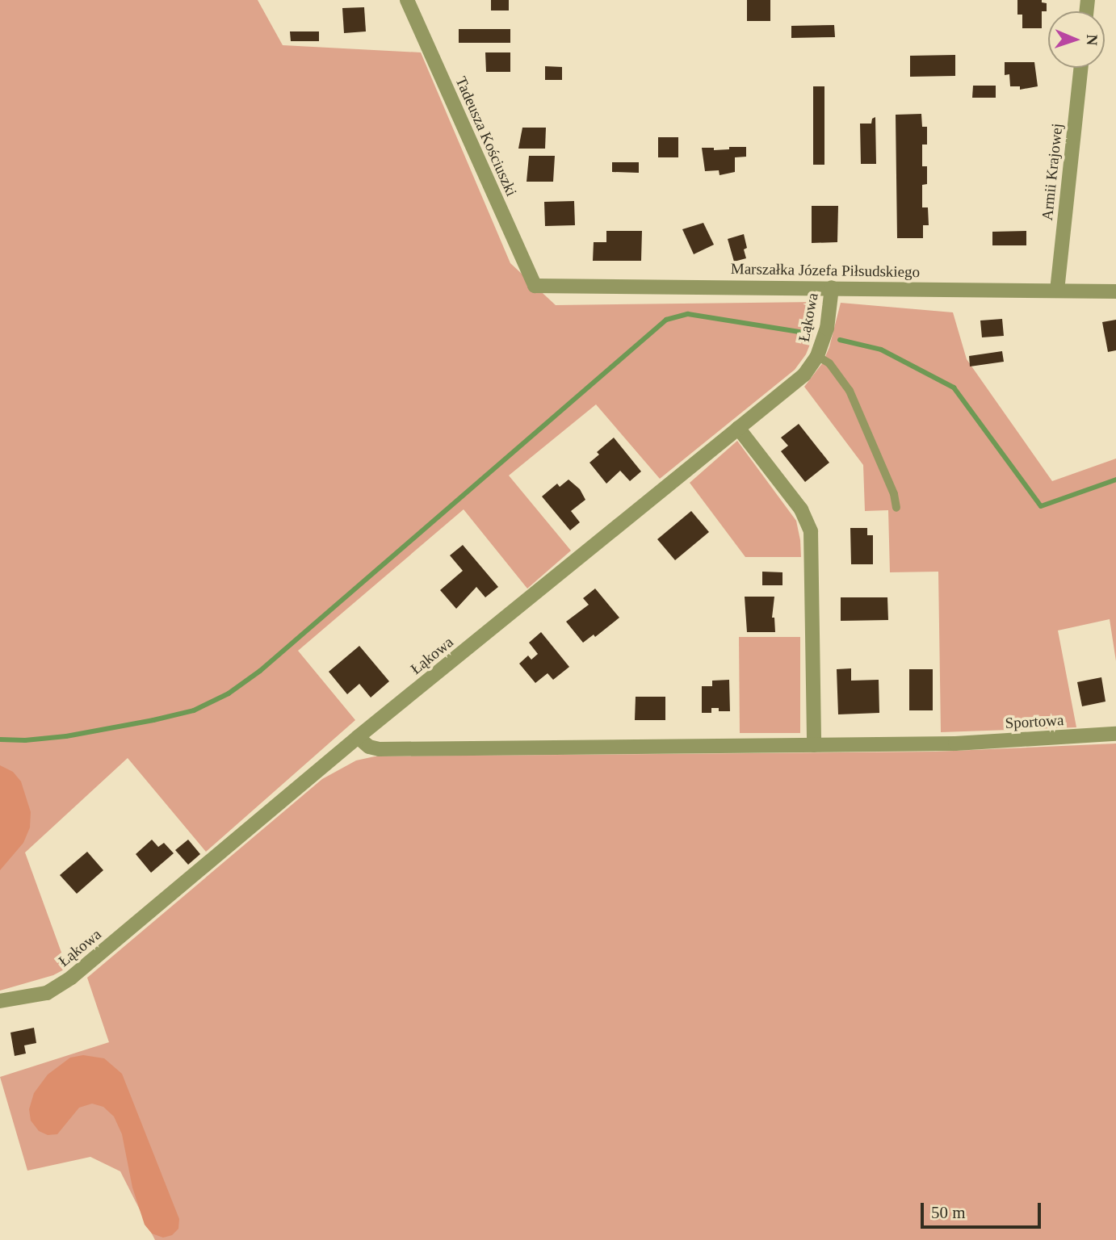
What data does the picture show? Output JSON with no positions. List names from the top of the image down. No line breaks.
{"streets":{"street":["Tadeusza Kościuszki","Armii Krajowej","Marszałka Józefa Piłsudskiego","Łąkowa","Sportowa"]},"crossings":[["Tadeusza Kościuszki","Marszałka Józefa Piłsudskiego"],["Armii Krajowej","Marszałka Józefa Piłsudskiego"],["Marszałka Józefa Piłsudskiego","Łąkowa"],["Łąkowa","Sportowa"]],"scale_bar":"50 m","north":"right"}
